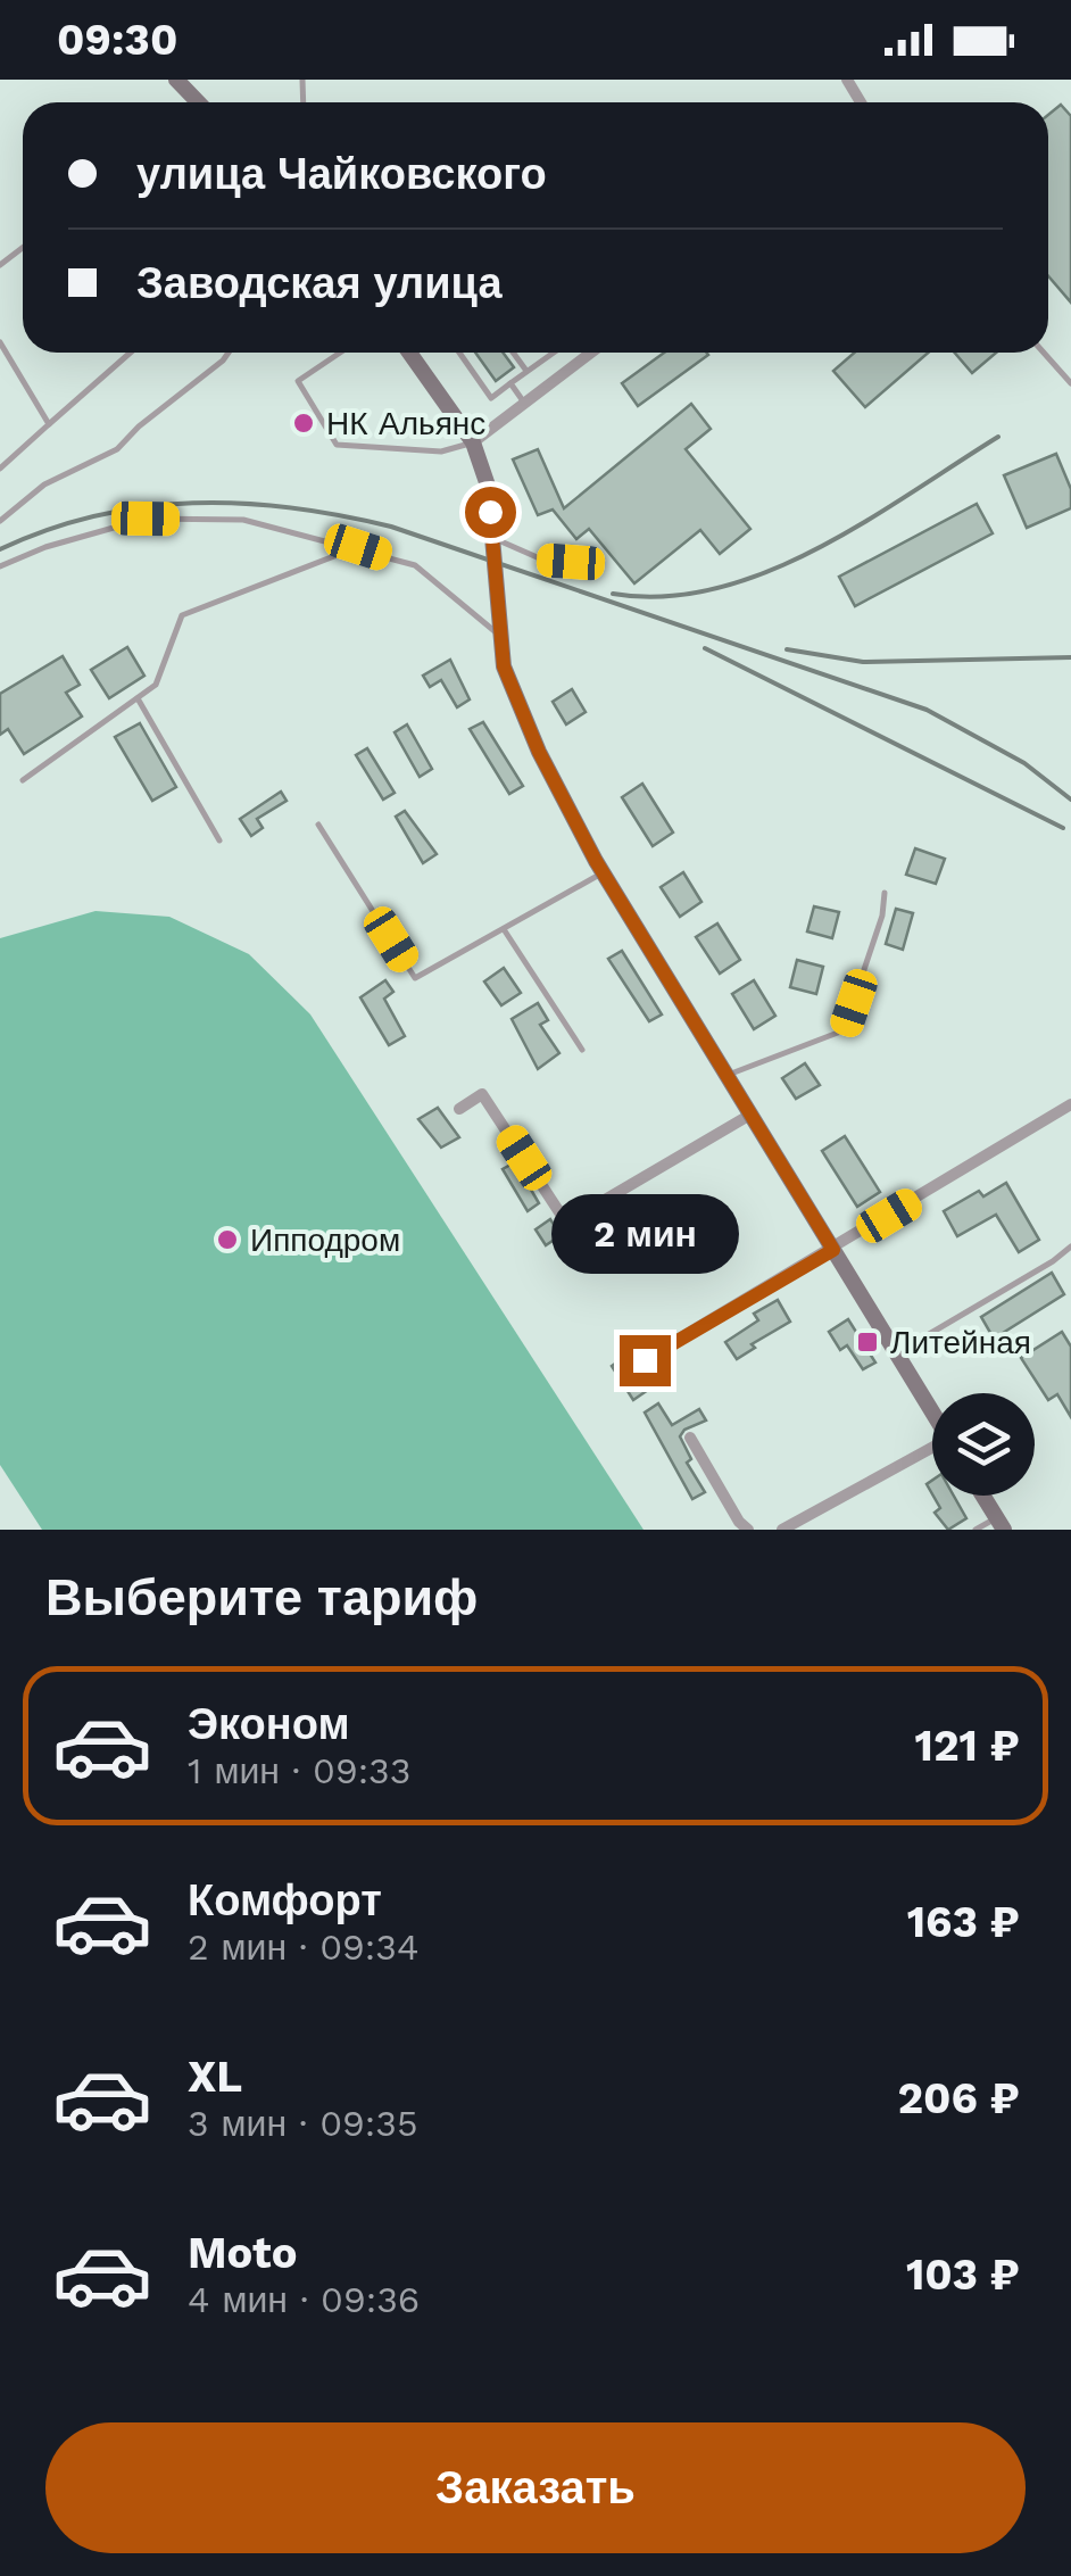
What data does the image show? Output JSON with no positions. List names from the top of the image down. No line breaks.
{"places":{"other":["НК Альянс","Ипподром"],"transit":["Литейная"]},"page":{"status":"09:30","banner":["улица Чайковского","Заводская улица"],"bubble":"2 мин","heading":"Выберите тариф","list":[{"name":"Эконом","note":"1 мин · 09:33","value":"121 ₽"},{"name":"Комфорт","note":"2 мин · 09:34","value":"163 ₽"},{"name":"XL","note":"3 мин · 09:35","value":"206 ₽"},{"name":"Moto","note":"4 мин · 09:36","value":"103 ₽"}],"buttons":"Заказать"}}
